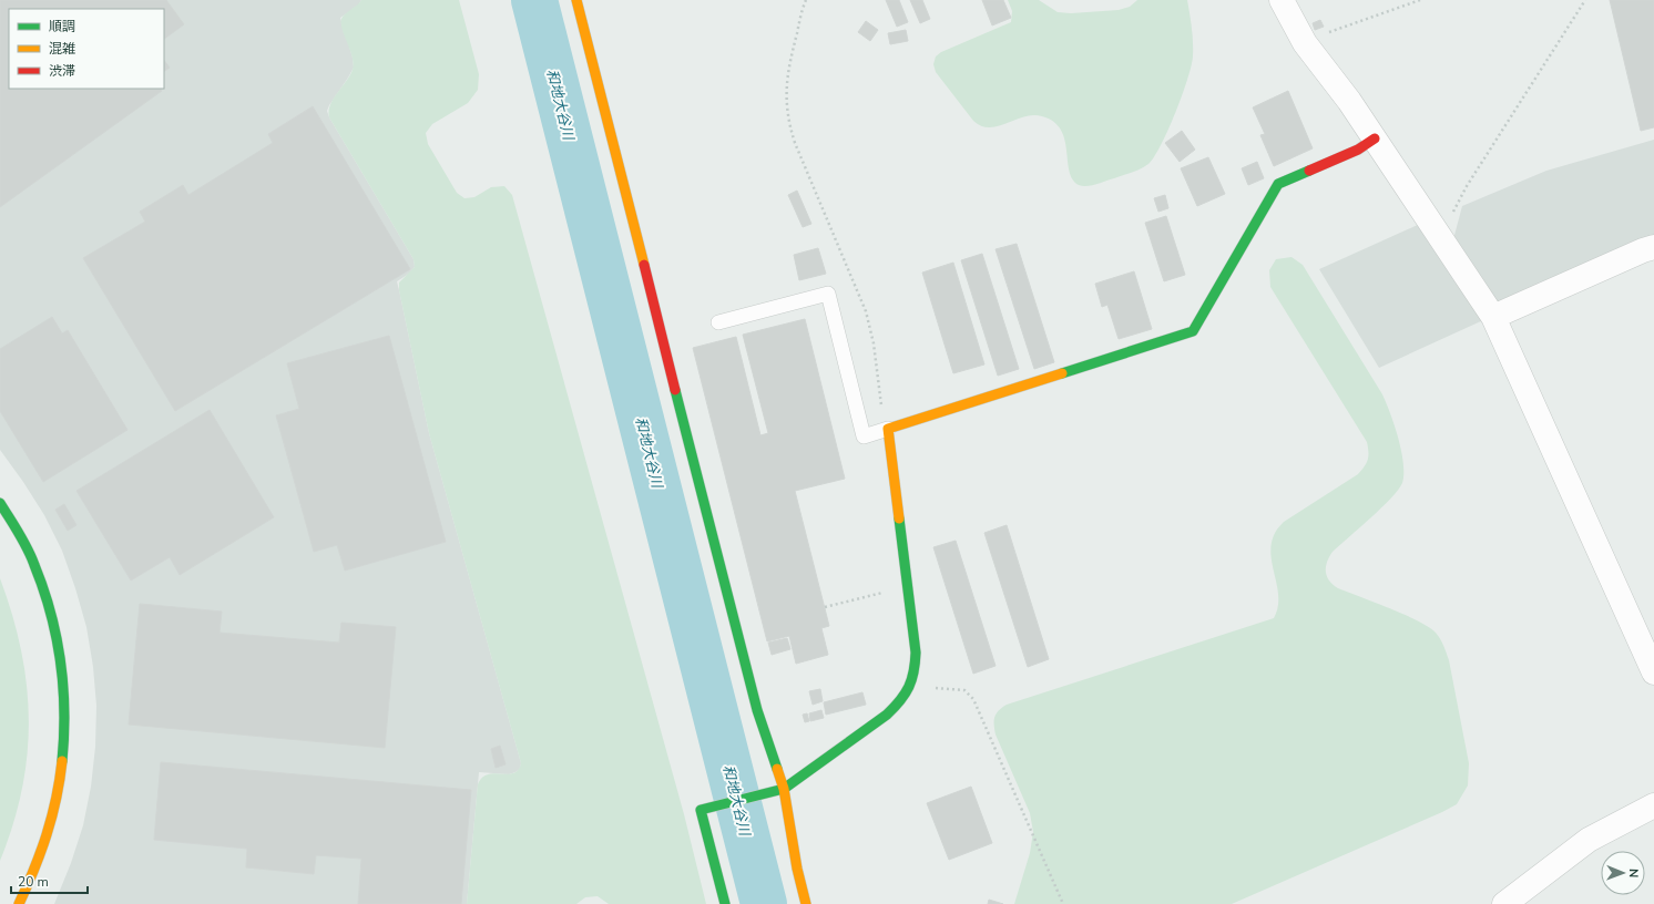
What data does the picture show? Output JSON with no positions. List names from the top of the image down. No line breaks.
{"water":["和地大谷川"],"legend":["順調","混雑","渋滞"],"scale_bar":"20 m","north":"right"}
